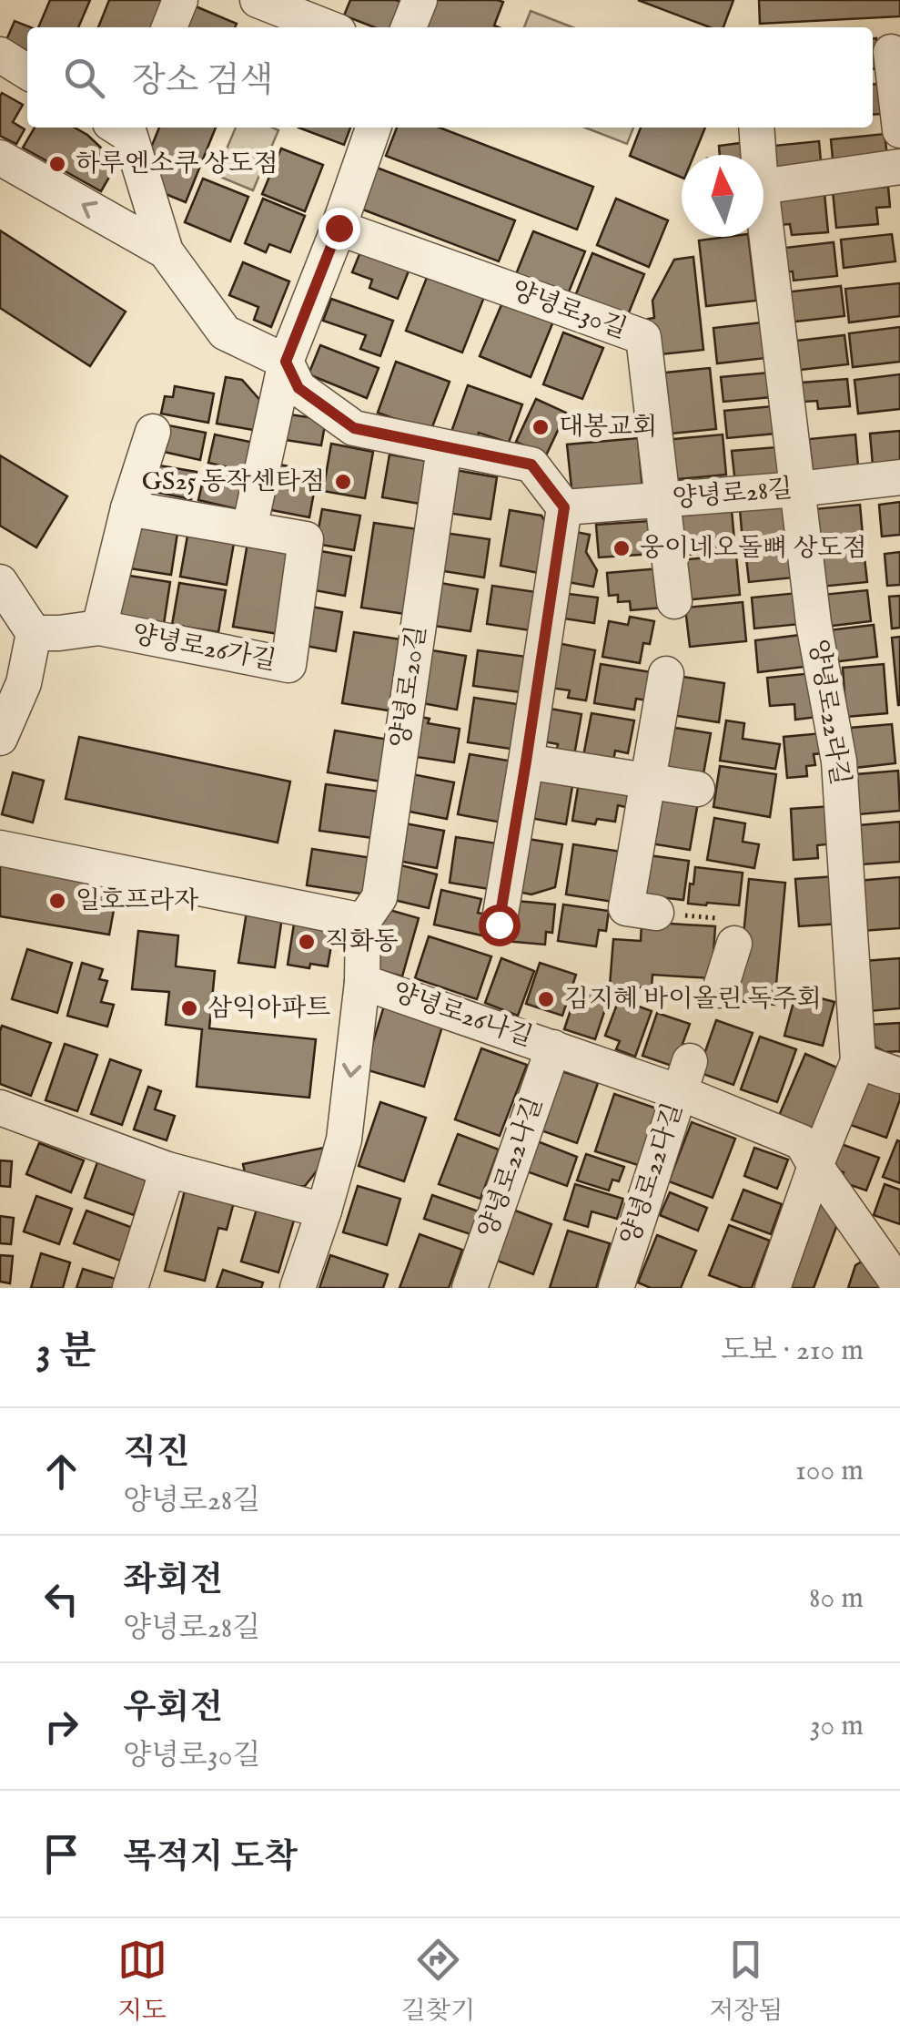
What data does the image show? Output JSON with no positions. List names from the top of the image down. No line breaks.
{"streets":{"street":["양녕로30길","양녕로28길","양녕로26가길","양녕로20길","양녕로22라길","양녕로26나길","양녕로22나길","양녕로22다길"]},"crossings":[["양녕로30길","양녕로28길"],["양녕로28길","양녕로22라길"],["양녕로20길","양녕로26나길"],["양녕로22라길","양녕로26나길"],["양녕로26나길","양녕로22나길"],["양녕로26나길","양녕로22다길"]],"places":["하루엔소쿠 상도점","대봉교회","GS25 동작센타점","웅이네오돌뼈 상도점","일호프라자","직화동","김지혜 바이올린 독주회","삼익아파트"],"north":"top","page":{"search":"장소 검색","heading":["3 분","도보 · 210 m"],"list":[["직진","양녕로28길","100 m"],["좌회전","양녕로28길","80 m"],["우회전","양녕로30길","30 m"],"목적지 도착"],"nav":["지도","길찾기","저장됨"]}}
